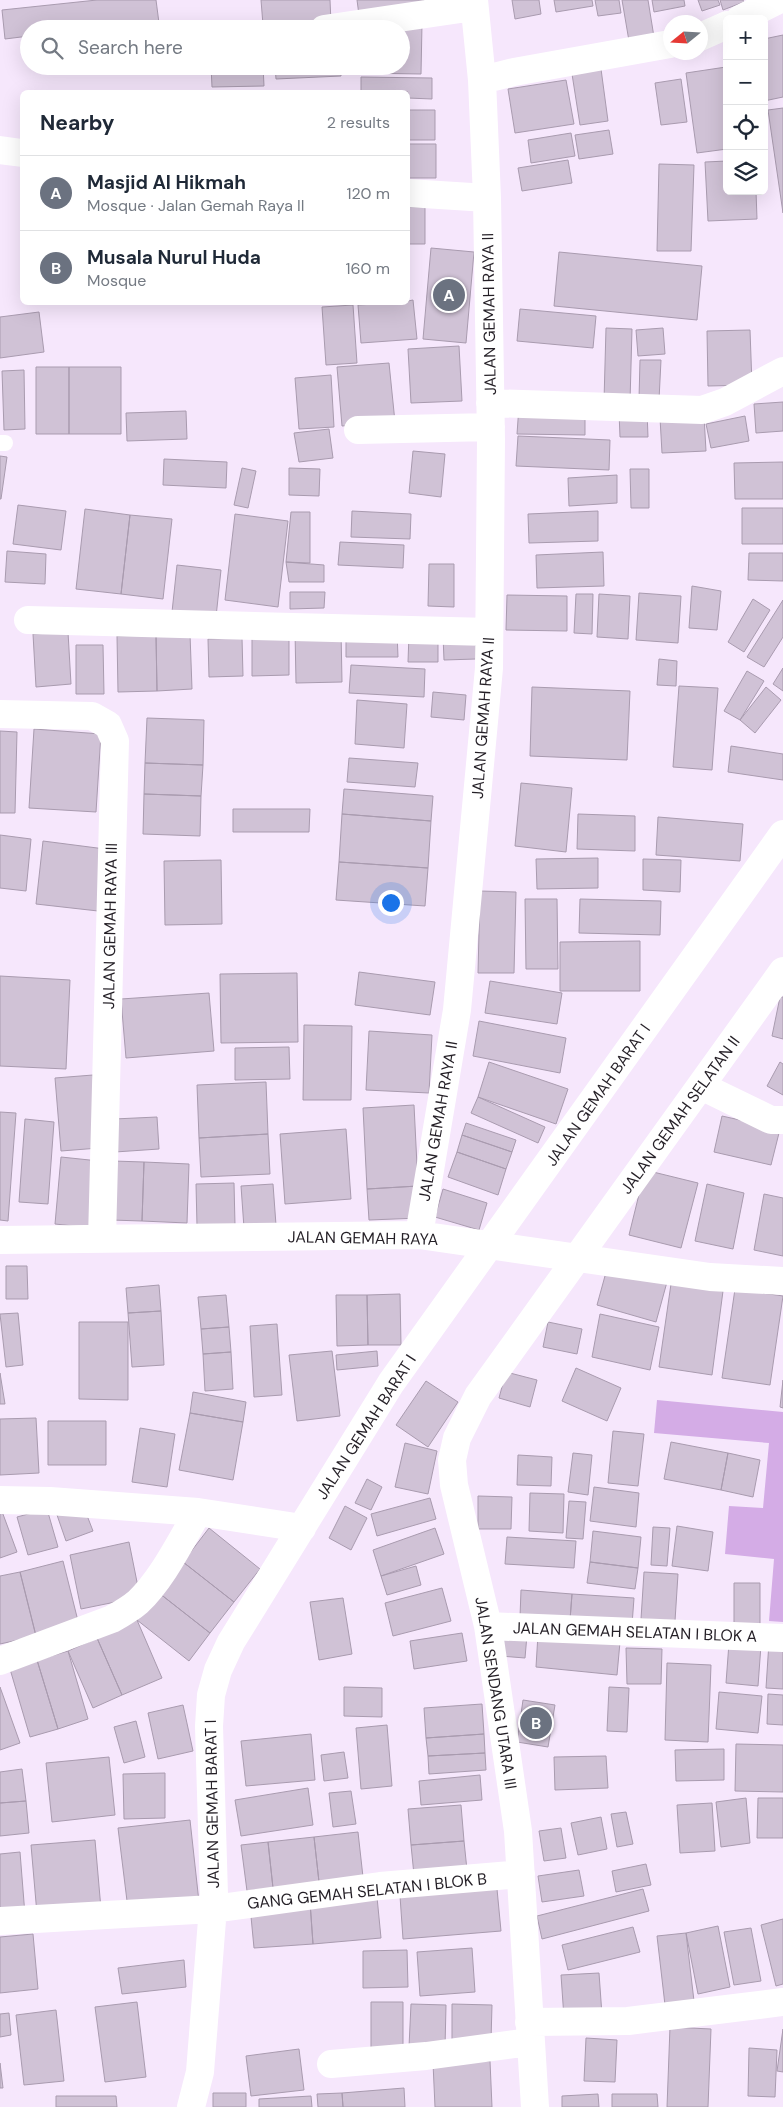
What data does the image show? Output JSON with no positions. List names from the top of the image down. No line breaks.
{"streets":{"street":["JALAN GEMAH RAYA II","JALAN GEMAH RAYA III","JALAN GEMAH BARAT I","JALAN GEMAH SELATAN II","JALAN GEMAH RAYA","JALAN GEMAH SELATAN I BLOK A","JALAN SENDANG UTARA III","GANG GEMAH SELATAN I BLOK B"]},"crossings":[["JALAN GEMAH RAYA II","JALAN GEMAH RAYA"],["JALAN GEMAH RAYA III","JALAN GEMAH RAYA"],["JALAN GEMAH BARAT I","JALAN GEMAH RAYA"],["JALAN GEMAH BARAT I","GANG GEMAH SELATAN I BLOK B"],["JALAN GEMAH SELATAN II","JALAN GEMAH RAYA"],["JALAN GEMAH SELATAN II","JALAN SENDANG UTARA III"],["JALAN GEMAH RAYA","JALAN SENDANG UTARA III"],["JALAN GEMAH SELATAN I BLOK A","JALAN SENDANG UTARA III"],["JALAN SENDANG UTARA III","GANG GEMAH SELATAN I BLOK B"]],"north":"left","page":{"map_buttons":["+","−"],"search":"Search here","heading":["Nearby","2 results"],"list":[{"mark":"A","name":"Masjid Al Hikmah","note":"Mosque · Jalan Gemah Raya II","value":"120 m"},{"mark":"B","name":"Musala Nurul Huda","note":"Mosque","value":"160 m"}],"pins":["A","B"]}}
